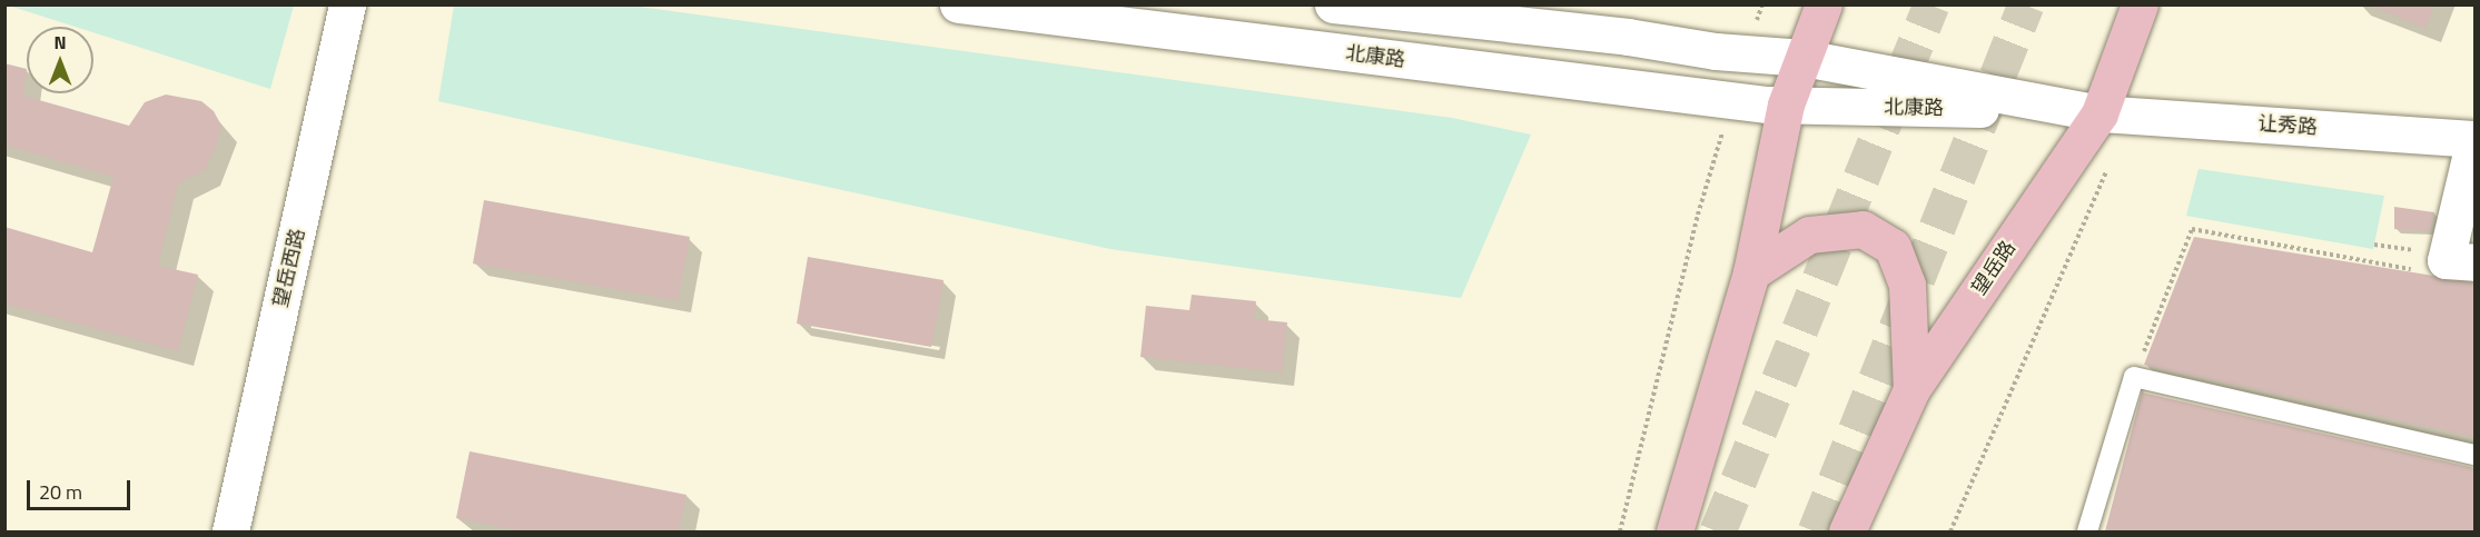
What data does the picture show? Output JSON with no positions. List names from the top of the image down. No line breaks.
{"streets":{"main road":["北康路","让秀路","望岳西路","望岳路"]},"crossings":[["北康路","让秀路"],["北康路","望岳路"],["让秀路","望岳路"]],"scale_bar":"20 m","north":"top"}
